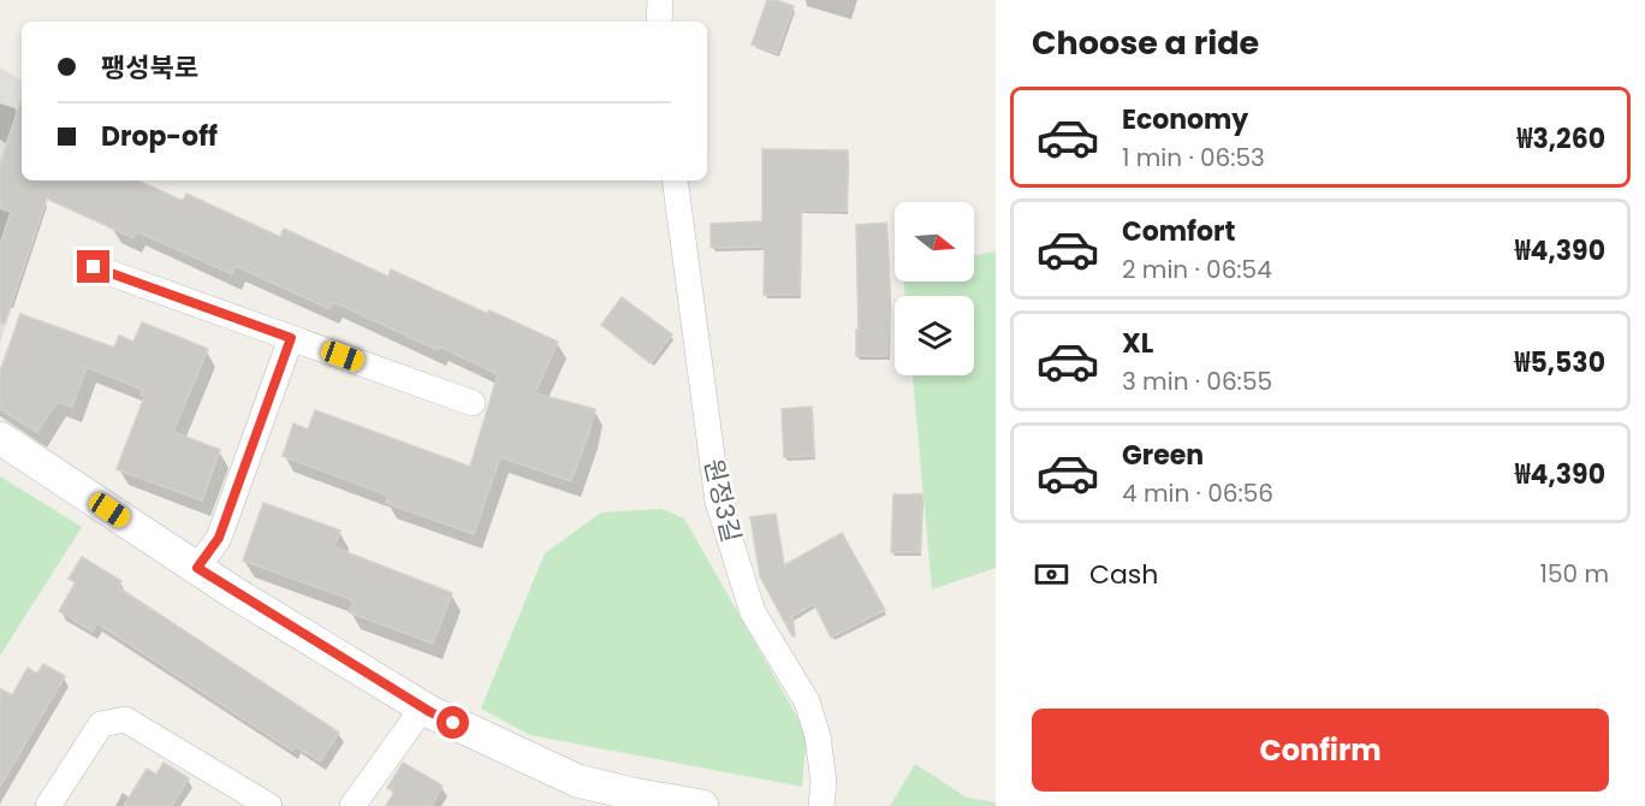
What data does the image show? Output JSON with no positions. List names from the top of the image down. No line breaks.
{"streets":{"street":["원정3길"]},"north":"right","page":{"heading":"Choose a ride","banner":["팽성북로","Drop-off"],"list":[{"name":"Economy","note":"1 min · 06:53","value":"₩3,260"},{"name":"Comfort","note":"2 min · 06:54","value":"₩4,390"},{"name":"XL","note":"3 min · 06:55","value":"₩5,530"},{"name":"Green","note":"4 min · 06:56","value":"₩4,390"}],"pay":["Cash","150 m"],"buttons":"Confirm"}}
